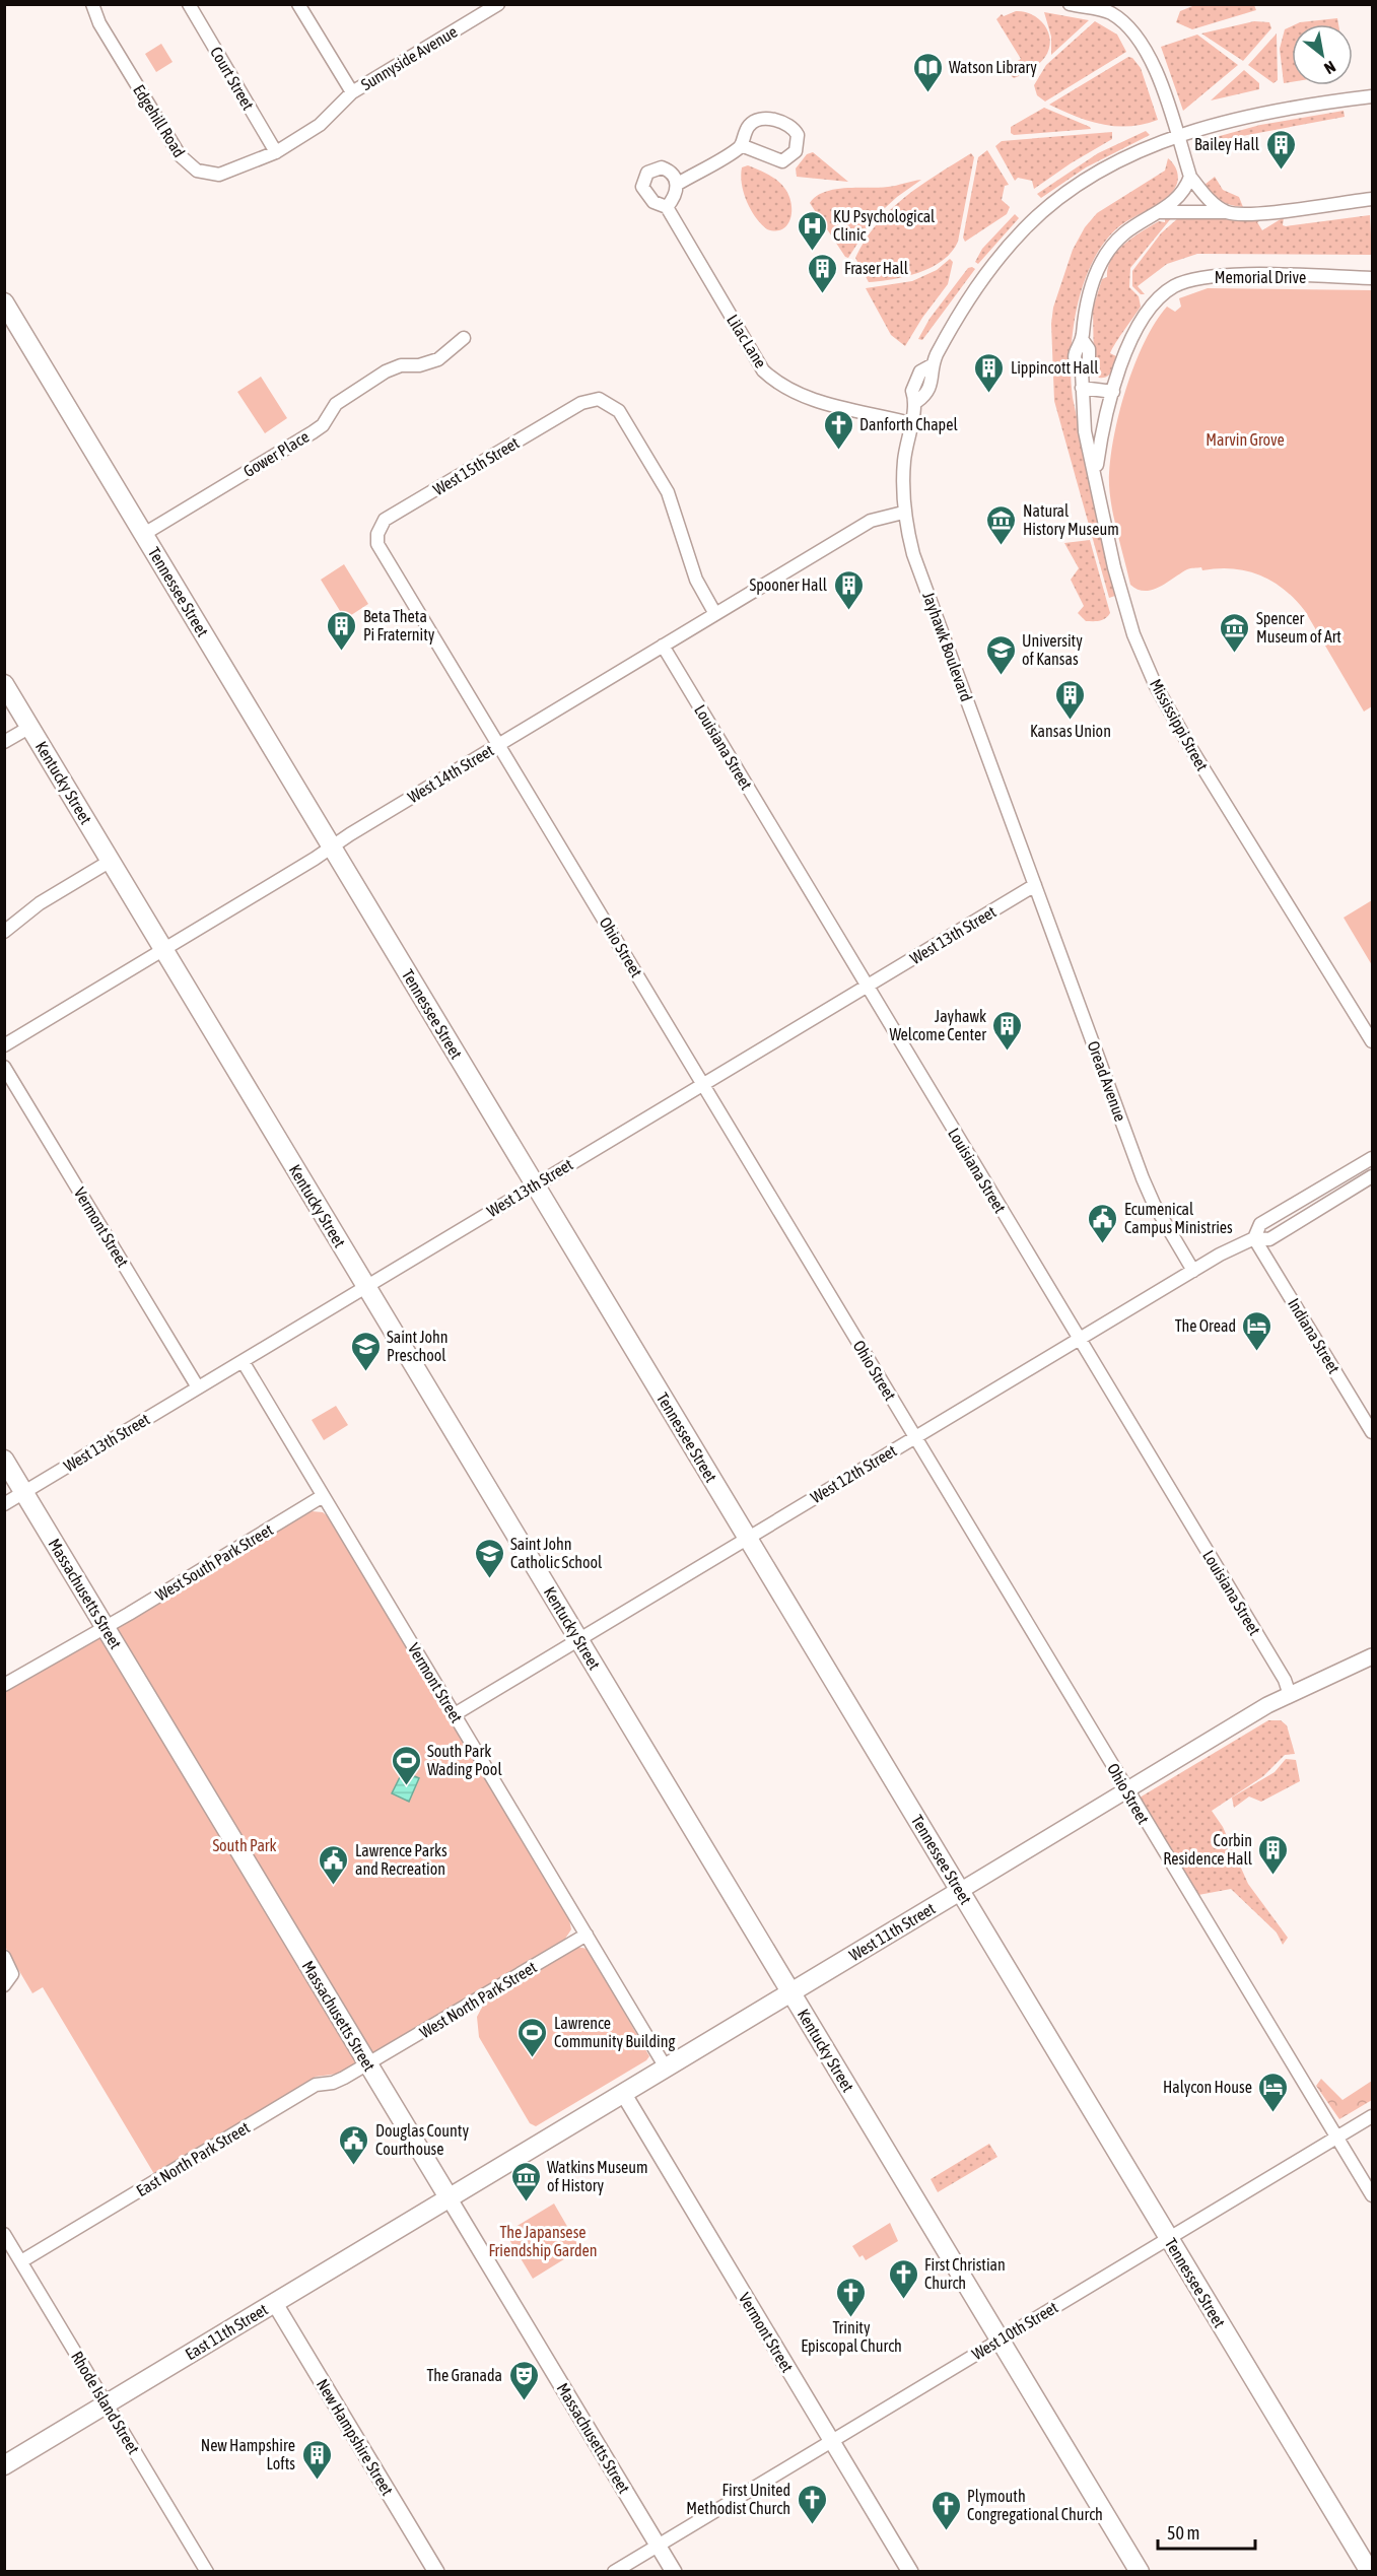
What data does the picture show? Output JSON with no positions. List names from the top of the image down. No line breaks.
{"streets":{"main road":["Tennessee Street","Kentucky Street","Massachusetts Street","West 11th Street","East 11th Street"],"street":["Sunnyside Avenue","Court Street","Edgehill Road","Memorial Drive","Lilac Lane","Gower Place","West 15th Street","Jayhawk Boulevard","Mississippi Street","Louisiana Street","West 14th Street","West 13th Street","Ohio Street","Oread Avenue","Vermont Street","Indiana Street","West 12th Street","West South Park Street","West North Park Street","East North Park Street","West 10th Street","Rhode Island Street","New Hampshire Street"]},"crossings":[["Sunnyside Avenue","Edgehill Road"],["Court Street","Edgehill Road"],["Memorial Drive","Mississippi Street"],["Lilac Lane","Jayhawk Boulevard"],["Gower Place","Tennessee Street"],["West 15th Street","West 14th Street"],["West 15th Street","Ohio Street"],["Tennessee Street","West 14th Street"],["Tennessee Street","West 13th Street"],["Tennessee Street","West 12th Street"],["Tennessee Street","West 11th Street"],["Tennessee Street","West 10th Street"],["Jayhawk Boulevard","West 14th Street"],["Jayhawk Boulevard","West 13th Street"],["Jayhawk Boulevard","Oread Avenue"],["Louisiana Street","West 14th Street"],["Louisiana Street","West 13th Street"],["Louisiana Street","West 12th Street"],["Louisiana Street","West 11th Street"],["West 14th Street","Kentucky Street"],["West 14th Street","Ohio Street"],["Kentucky Street","West 13th Street"],["Kentucky Street","West 12th Street"],["Kentucky Street","West 11th Street"],["Kentucky Street","West 10th Street"],["West 13th Street","Ohio Street"],["West 13th Street","Oread Avenue"],["West 13th Street","Vermont Street"],["West 13th Street","Massachusetts Street"],["Ohio Street","West 12th Street"],["Ohio Street","West 11th Street"],["Ohio Street","West 10th Street"],["Oread Avenue","West 12th Street"],["Vermont Street","West 12th Street"],["Vermont Street","West South Park Street"],["Vermont Street","West 11th Street"],["Vermont Street","West North Park Street"],["Vermont Street","West 10th Street"],["Indiana Street","West 12th Street"],["West South Park Street","Massachusetts Street"],["Massachusetts Street","West 11th Street"],["Massachusetts Street","West North Park Street"],["Massachusetts Street","East North Park Street"],["Massachusetts Street","West 10th Street"],["Massachusetts Street","East 11th Street"],["West 11th Street","East 11th Street"],["West North Park Street","East North Park Street"],["East North Park Street","Rhode Island Street"],["East 11th Street","Rhode Island Street"],["East 11th Street","New Hampshire Street"]],"parks":["Marvin Grove","South Park","The Japansese Friendship Garden"],"places":{"library":["Watson Library"],"building":["Bailey Hall","Fraser Hall","Lippincott Hall","Spooner Hall","Beta Theta Pi Fraternity","Kansas Union","Jayhawk Welcome Center","Corbin Residence Hall","New Hampshire Lofts"],"hospital":["KU Psychological Clinic"],"church":["Danforth Chapel","First Christian Church","Trinity Episcopal Church","First United Methodist Church","Plymouth Congregational Church"],"museum":["Natural History Museum","Spencer Museum of Art","Watkins Museum of History"],"school or university":["University of Kansas","Saint John Preschool","Saint John Catholic School"],"public building":["Ecumenical Campus Ministries","Lawrence Parks and Recreation","Douglas County Courthouse"],"hotel":["The Oread","Halycon House"],"sports":["South Park Wading Pool","Lawrence Community Building"],"theatre":["The Granada"]},"scale_bar":"50 m","north":"bottom right"}
